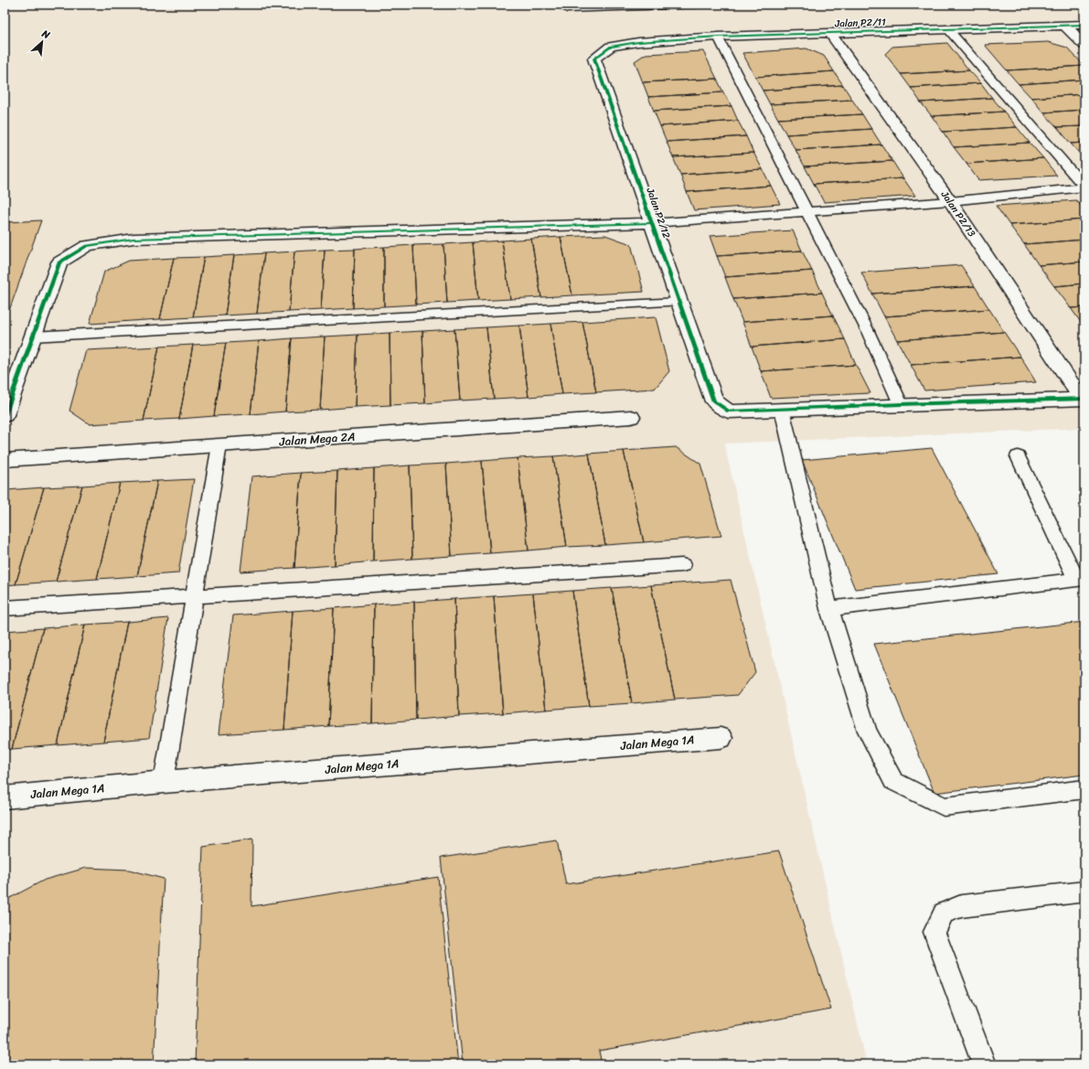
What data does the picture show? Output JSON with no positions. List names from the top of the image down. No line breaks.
{"streets":{"street":["Jalan P2/11","Jalan P2/12","Jalan P2/13","Jalan Mega 2A","Jalan Mega 1A"]},"crossings":[["Jalan P2/11","Jalan P2/12"],["Jalan P2/11","Jalan P2/13"]],"north":"top right"}
